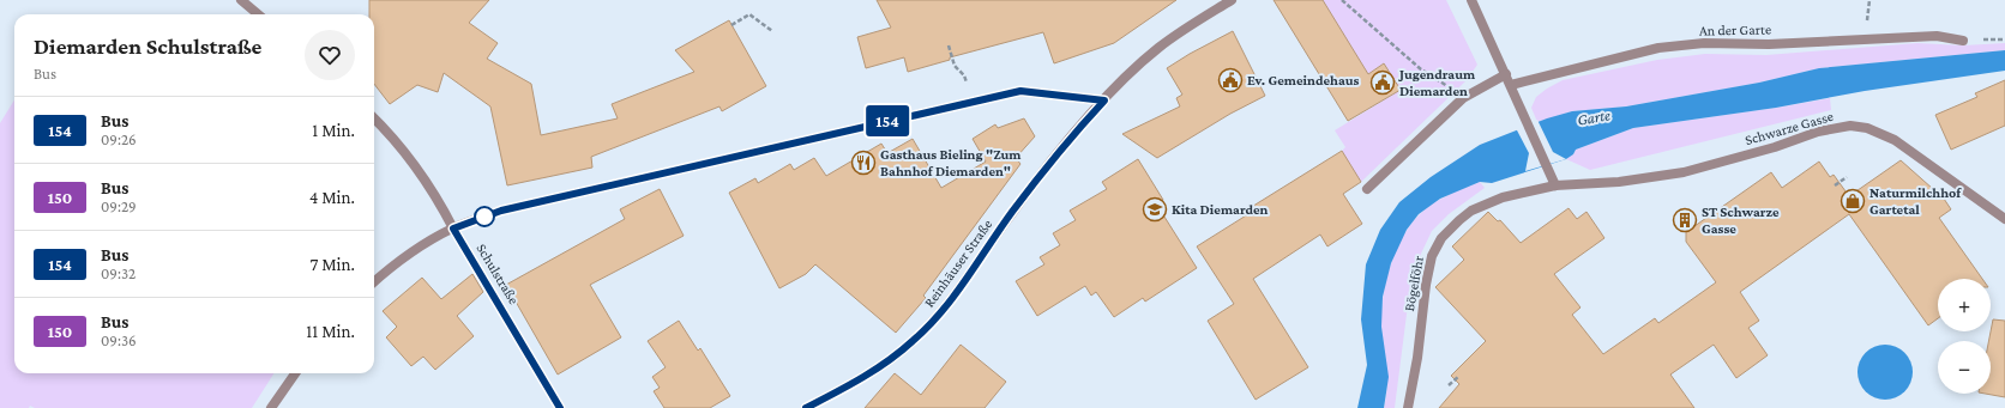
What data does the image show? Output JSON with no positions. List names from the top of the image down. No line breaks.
{"streets":{"street":["An der Garte","Schwarze Gasse","Reinhäuser Straße","Schulstraße","Bögelföhr"]},"crossings":[["Schwarze Gasse","Bögelföhr"]],"water":["Garte"],"places":{"public building":["Ev. Gemeindehaus","Jugendraum Diemarden"],"restaurant":["Gasthaus Bieling \"Zum Bahnhof Diemarden\""],"shop":["Naturmilchhof Gartetal"],"school or university":["Kita Diemarden"],"building":["ST Schwarze Gasse"]},"lines":["bus line 154"],"page":{"on_map":"154","heading":["Diemarden Schulstraße","Bus"],"list":[{"mark":"154","name":"Bus","note":"09:26","value":"1 Min."},{"mark":"150","name":"Bus","note":"09:29","value":"4 Min."},{"mark":"154","name":"Bus","note":"09:32","value":"7 Min."},{"mark":"150","name":"Bus","note":"09:36","value":"11 Min."}],"map_buttons":["+","−"]}}
